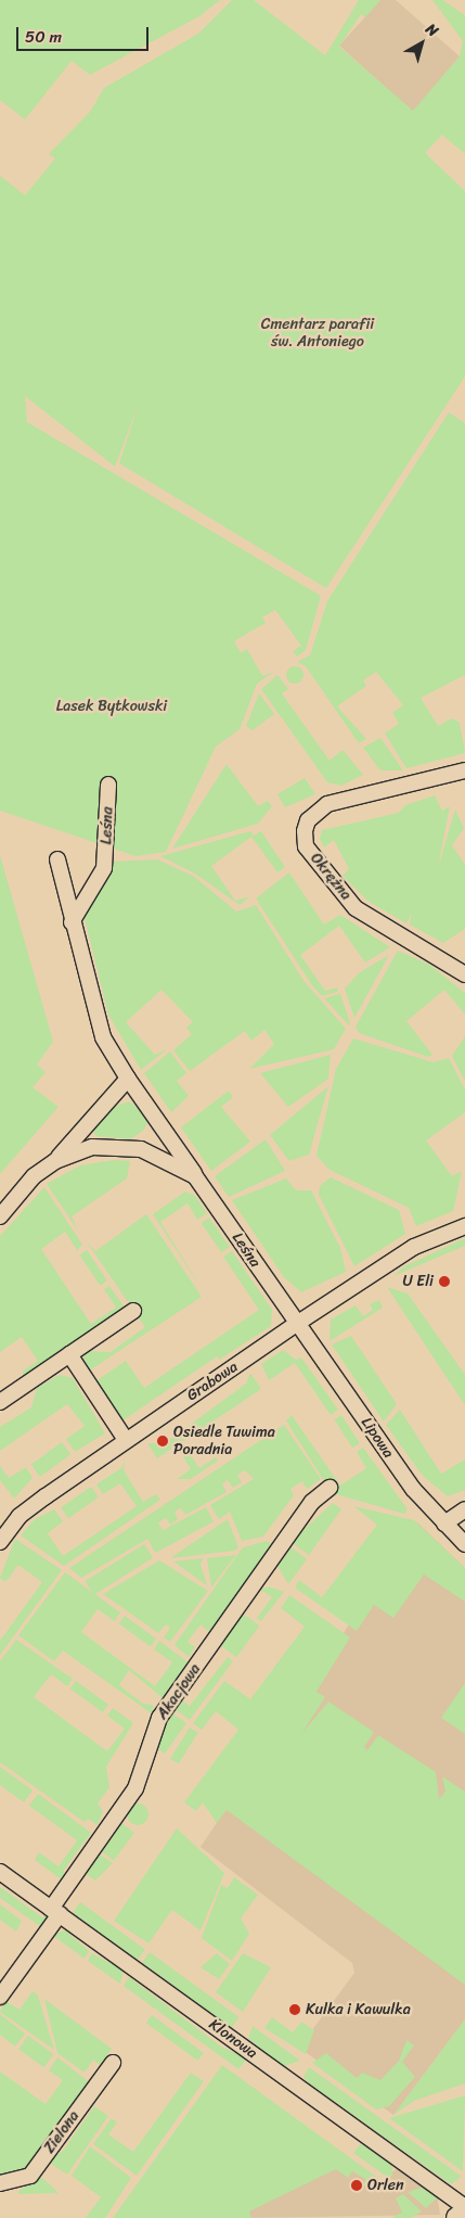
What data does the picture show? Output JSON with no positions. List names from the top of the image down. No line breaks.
{"streets":{"street":["Leśna","Okrężna","Grabowa","Lipowa","Akacjowa","Klonowa","Zielona"]},"crossings":[["Leśna","Grabowa"],["Leśna","Lipowa"],["Grabowa","Lipowa"],["Akacjowa","Klonowa"]],"parks":["Cmentarz parafii św. Antoniego","Lasek Bytkowski"],"places":["U Eli","Osiedle Tuwima Poradnia","Kulka i Kawulka","Orlen"],"scale_bar":"50 m","north":"top right"}
